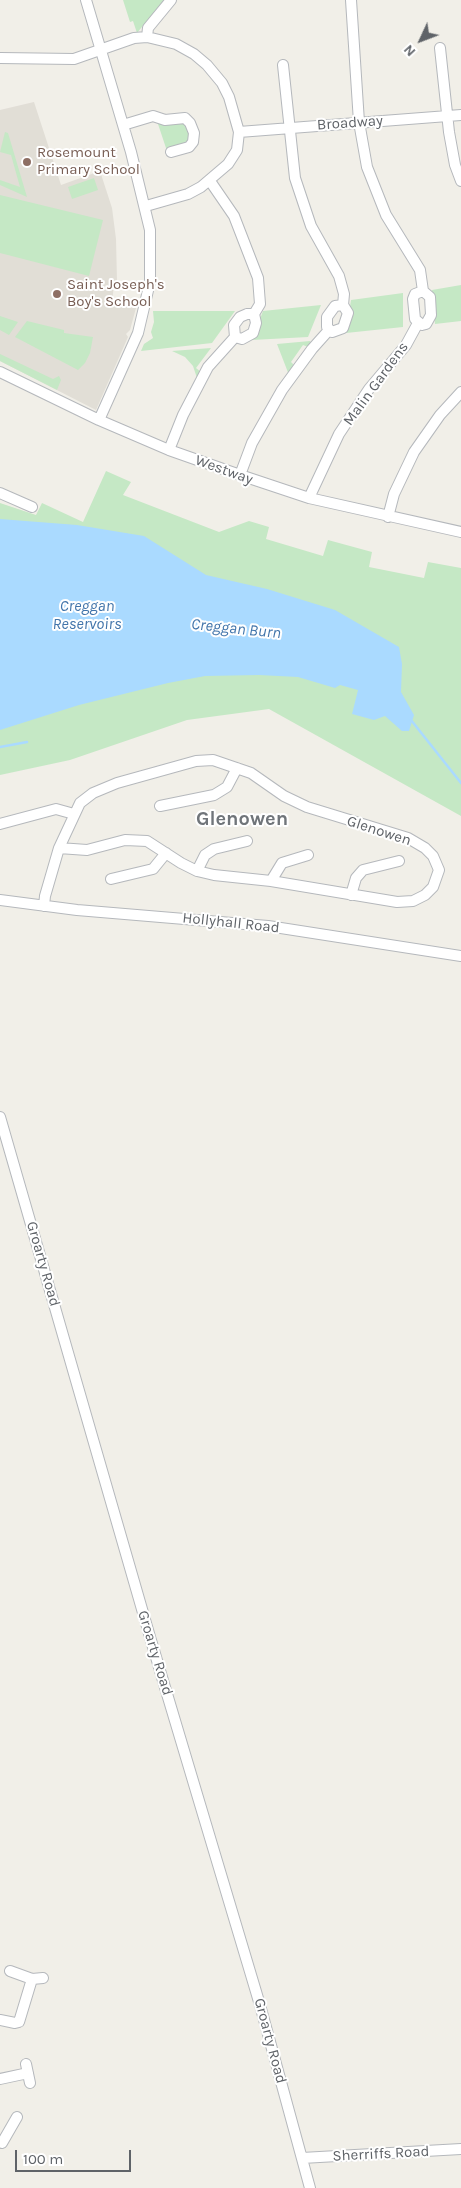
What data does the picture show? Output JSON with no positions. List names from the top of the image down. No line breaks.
{"streets":{"street":["Broadway","Malin Gardens","Westway","Glenowen","Hollyhall Road","Groarty Road","Sherriffs Road"]},"crossings":[["Broadway","Malin Gardens"],["Malin Gardens","Westway"],["Glenowen","Hollyhall Road"],["Groarty Road","Sherriffs Road"]],"districts":["Glenowen"],"water":["Creggan Reservoirs","Creggan Burn"],"places":["Rosemount Primary School","Saint Joseph's Boy's School"],"scale_bar":"100 m","north":"bottom left"}
